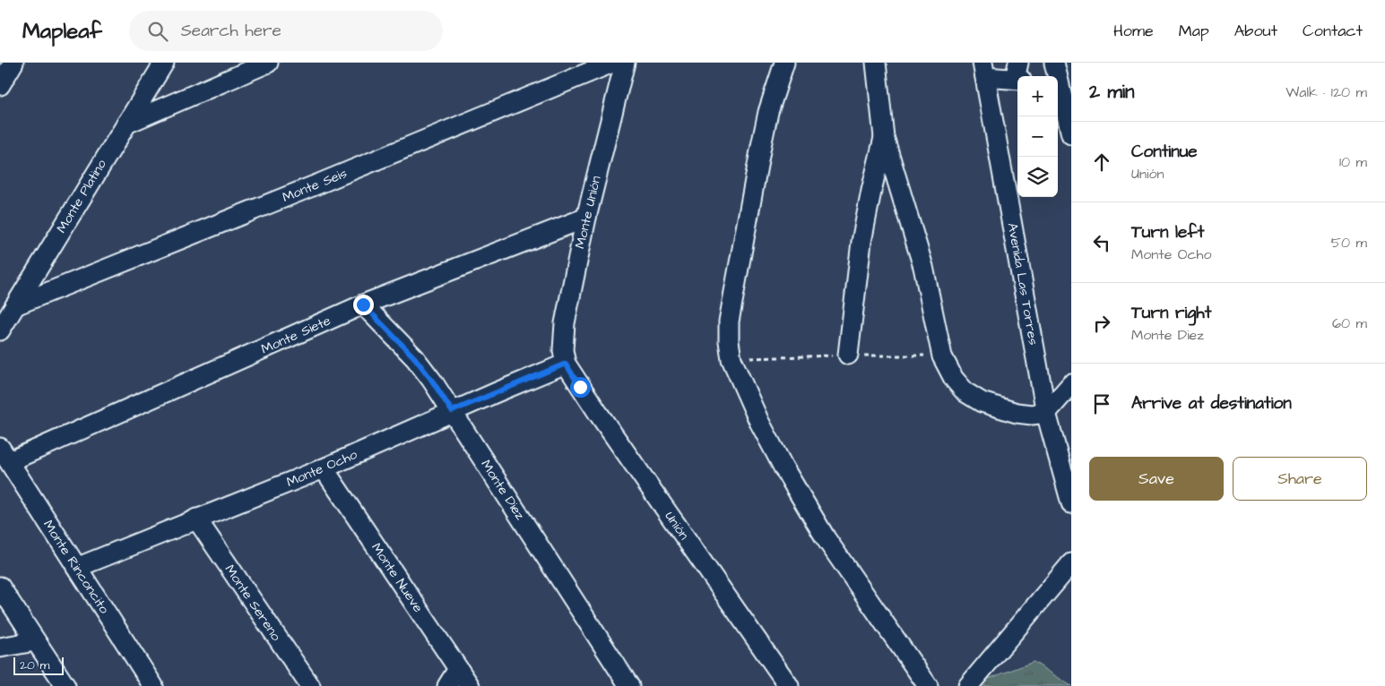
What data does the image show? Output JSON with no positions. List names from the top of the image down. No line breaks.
{"streets":{"street":["Monte Seis","Monte Platino","Monte Unión","Avenida Las Torres","Monte Siete","Monte Ocho","Monte Diez","Unión","Monte Rinconcito","Monte Nueve","Monte Sereno"]},"crossings":[["Monte Seis","Monte Platino"],["Monte Unión","Monte Siete"],["Monte Unión","Monte Ocho"],["Monte Unión","Unión"],["Monte Siete","Monte Diez"],["Monte Siete","Monte Rinconcito"],["Monte Ocho","Monte Diez"],["Monte Ocho","Unión"],["Monte Ocho","Monte Rinconcito"],["Monte Ocho","Monte Nueve"],["Monte Ocho","Monte Sereno"]],"scale_bar":"20 m","page":{"header":"Mapleaf","search":"Search here","nav":["Home","Map","About","Contact"],"heading":["2 min","Walk · 120 m"],"map_buttons":["+","−"],"list":[["Continue","Unión","10 m"],["Turn left","Monte Ocho","50 m"],["Turn right","Monte Diez","60 m"],"Arrive at destination"],"buttons":["Save","Share"],"scale":"20 m"}}
